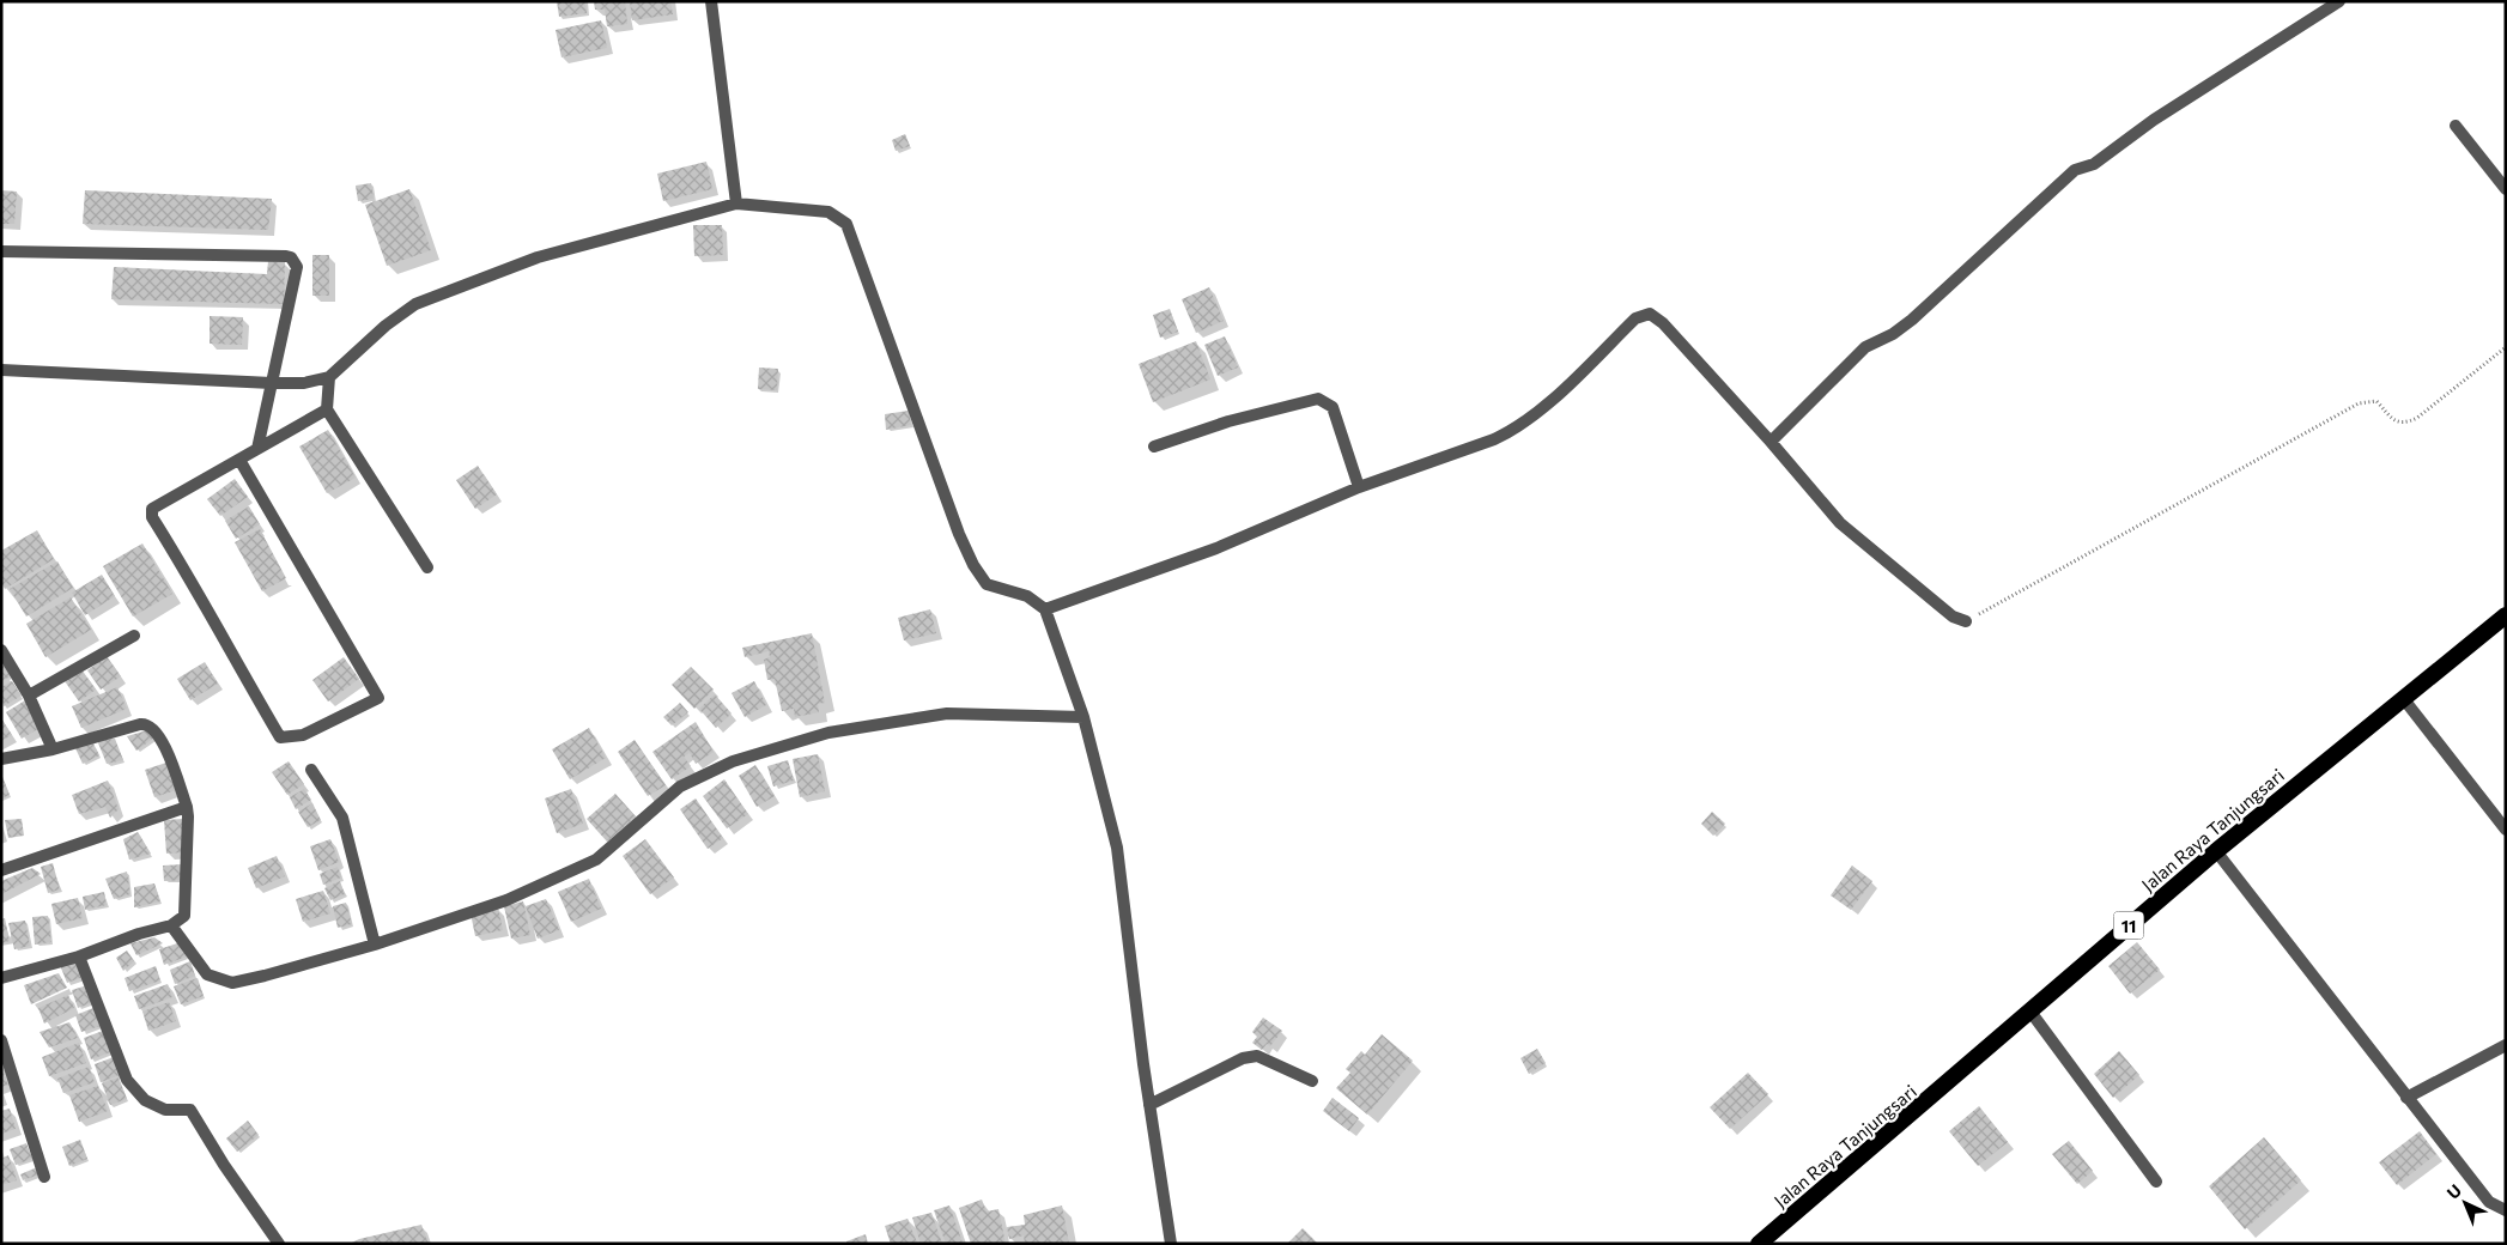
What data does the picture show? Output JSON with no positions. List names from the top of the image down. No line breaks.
{"streets":{"highway":["Jalan Raya Tanjungsari","11"]},"north":"top left"}
